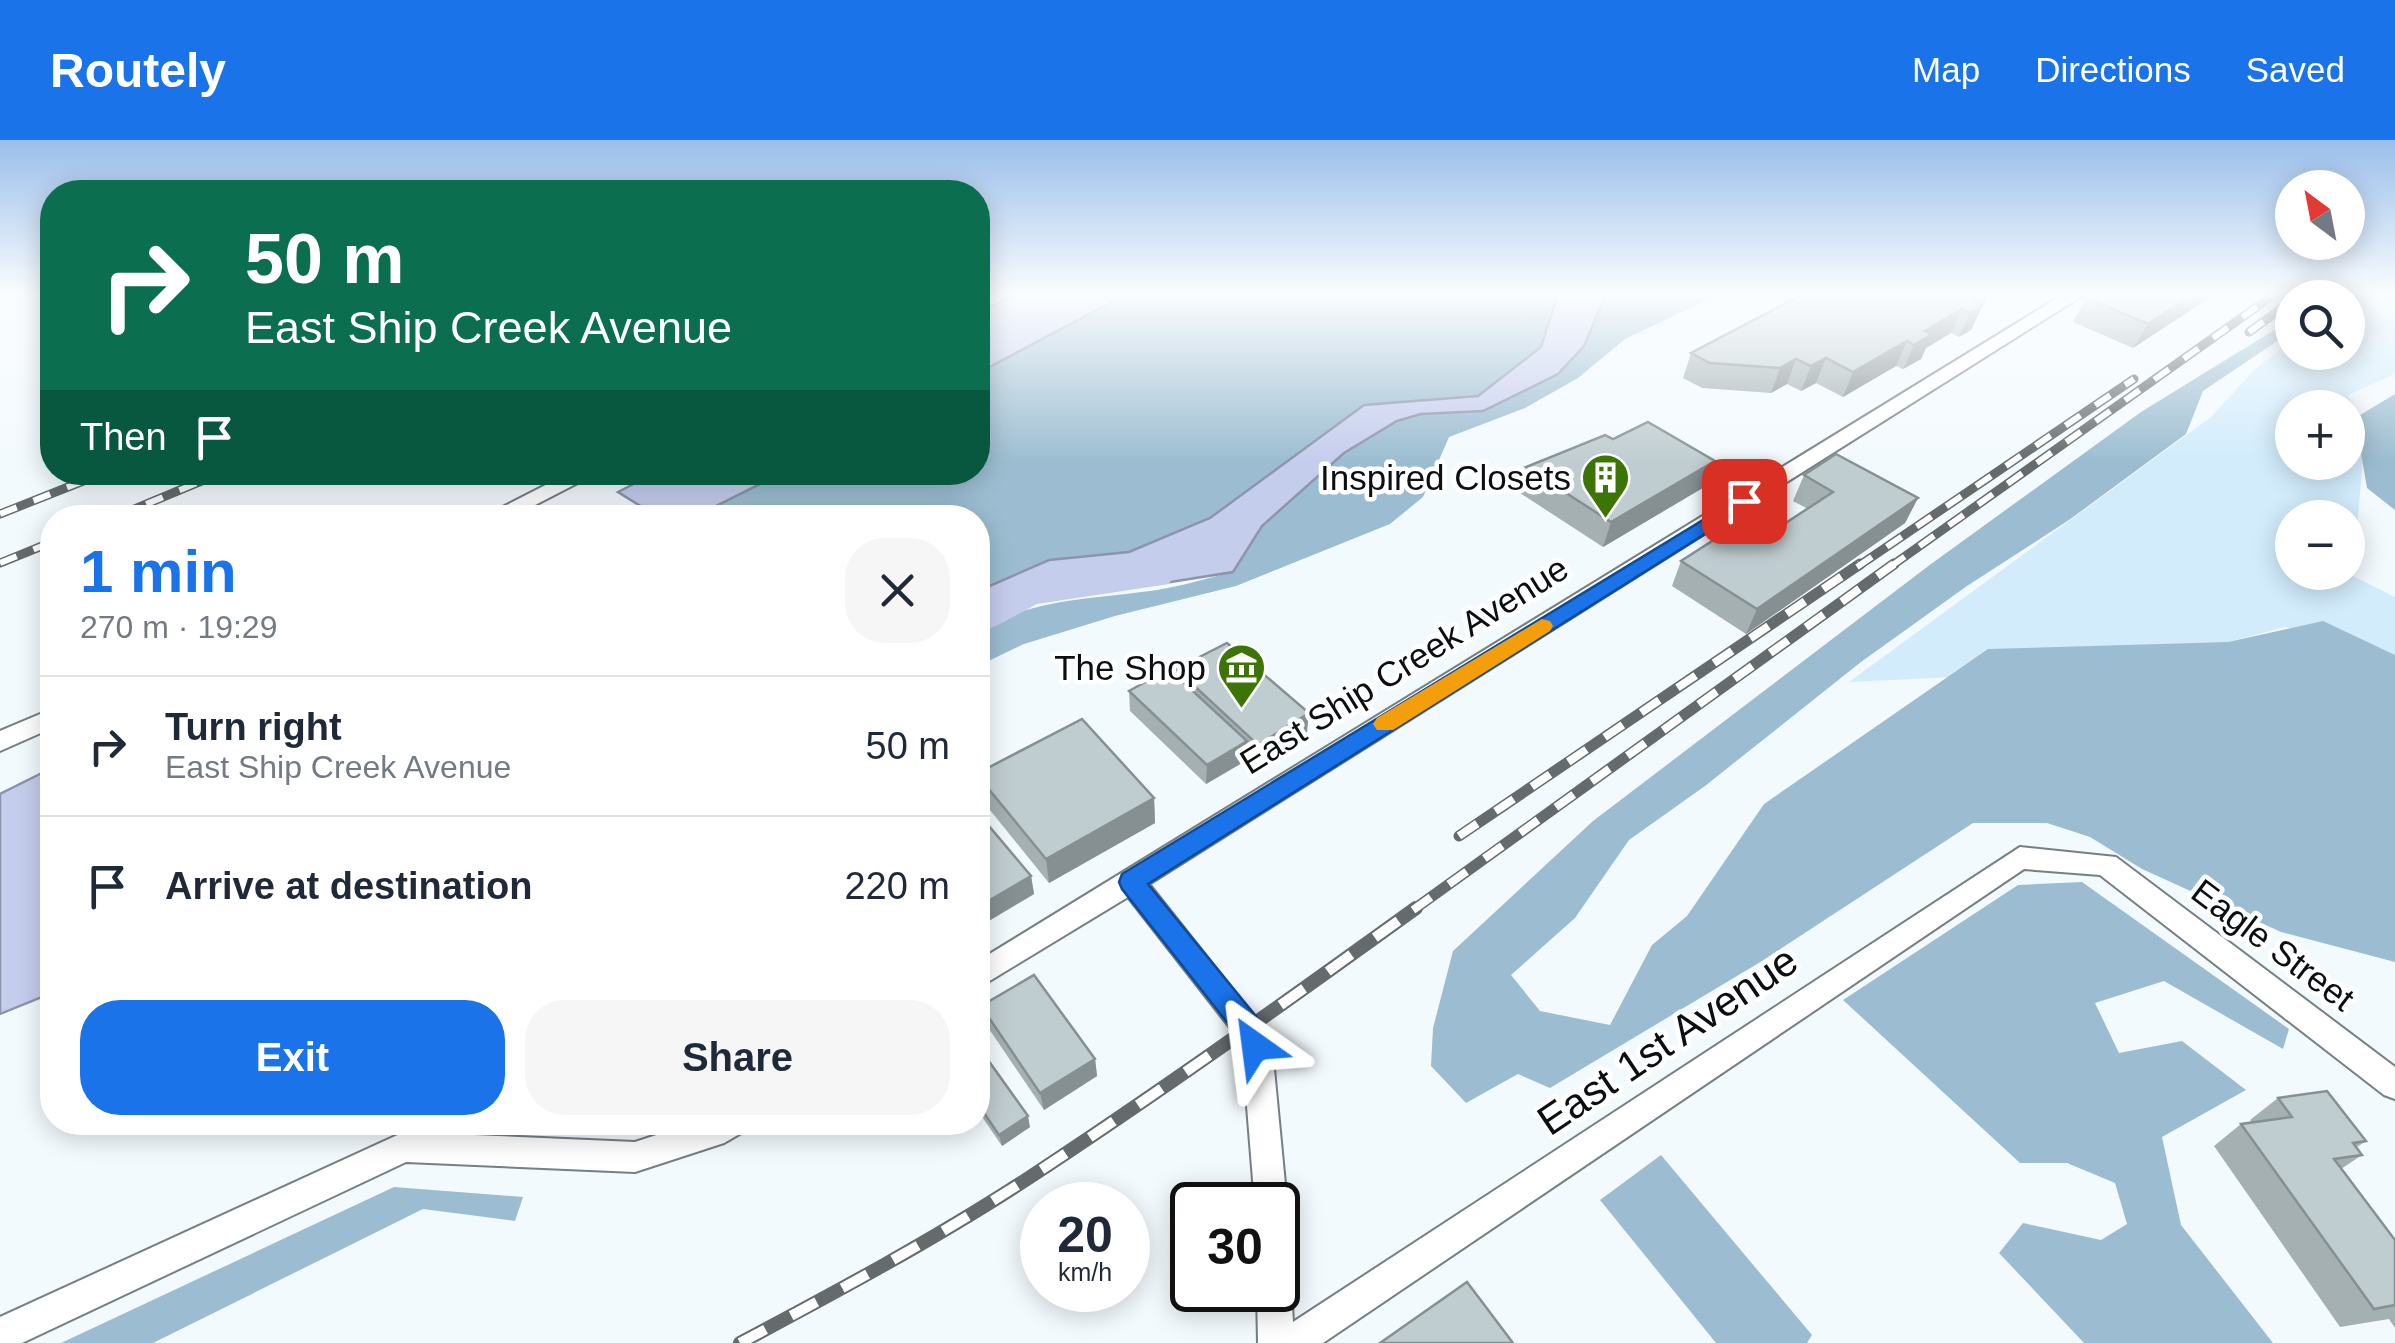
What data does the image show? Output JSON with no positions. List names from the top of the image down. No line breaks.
{"streets":{"street":["East Ship Creek Avenue","Eagle Street","East 1st Avenue"]},"crossings":[["Eagle Street","East 1st Avenue"]],"places":{"building":["Inspired Closets"],"museum":["The Shop"]},"north":"top left","page":{"header":"Routely","nav":["Map","Directions","Saved"],"map_buttons":["+","−"],"turn":["50 m","East Ship Creek Avenue"],"then":"Then","heading":["1 min","270 m · 19:29"],"list":[{"name":"Turn right","note":"East Ship Creek Avenue","value":"50 m"},{"name":"Arrive at destination","value":"220 m"}],"buttons":["Exit","Share"],"speed":"20 km/h","limit":"30"}}
